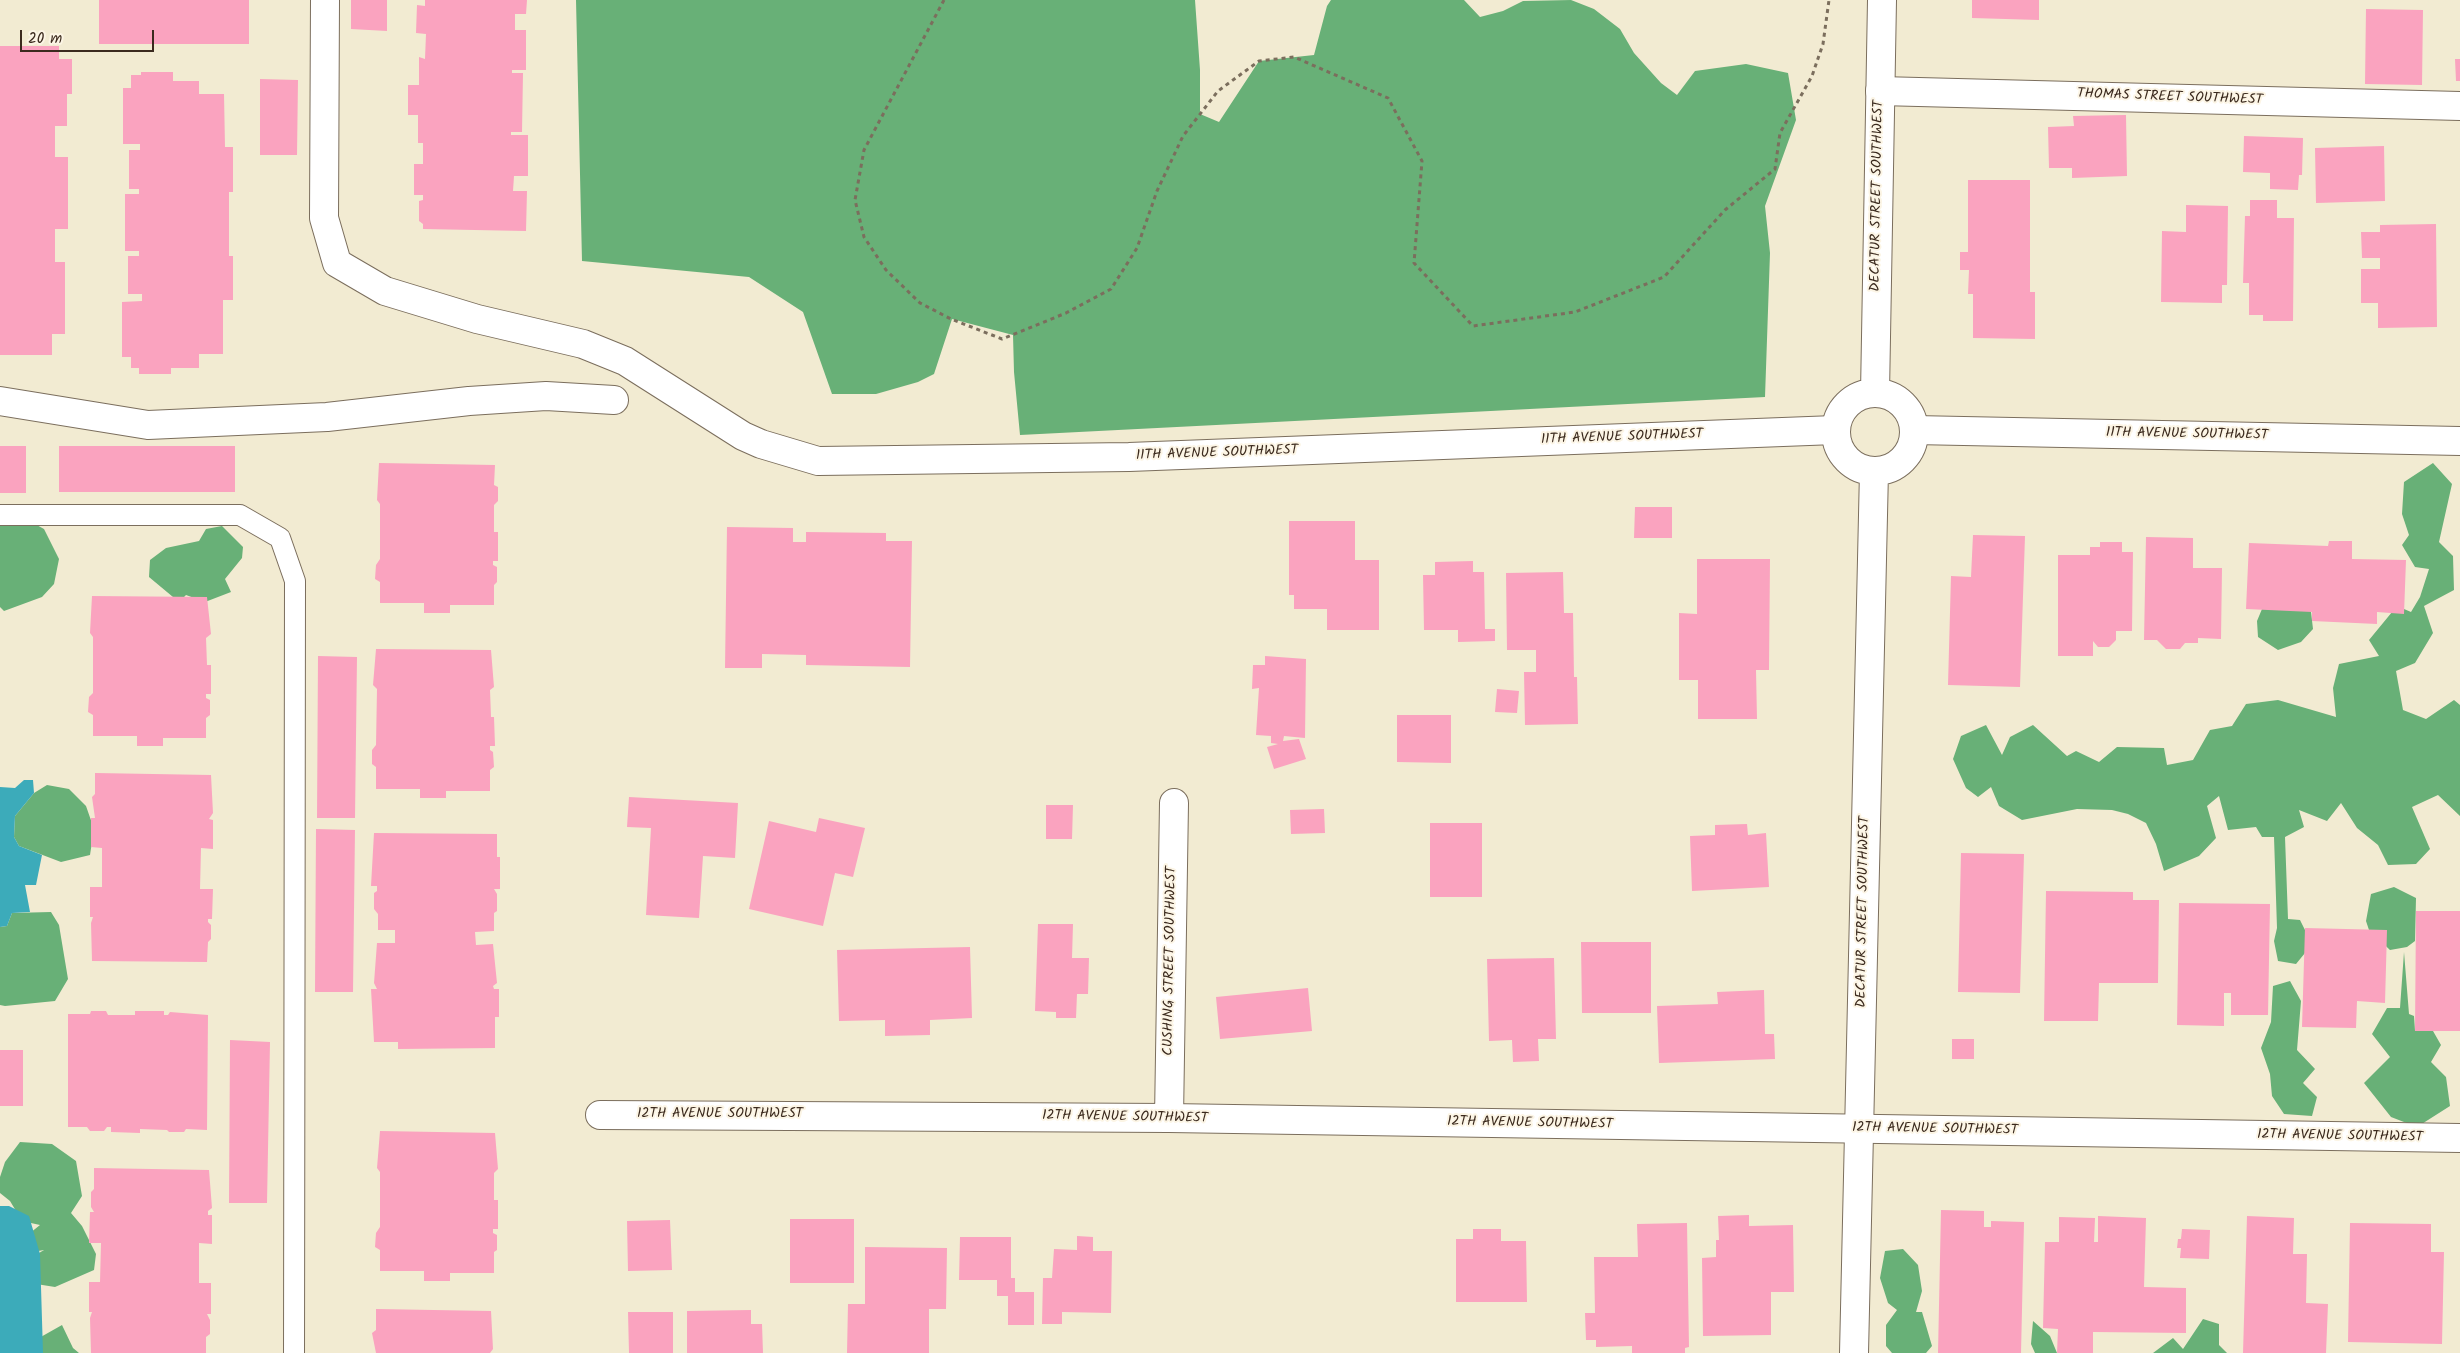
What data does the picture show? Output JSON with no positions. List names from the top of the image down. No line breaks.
{"streets":{"street":["THOMAS STREET SOUTHWEST","DECATUR STREET SOUTHWEST","11TH AVENUE SOUTHWEST","CUSHING STREET SOUTHWEST","12TH AVENUE SOUTHWEST"]},"crossings":[["THOMAS STREET SOUTHWEST","DECATUR STREET SOUTHWEST"],["DECATUR STREET SOUTHWEST","11TH AVENUE SOUTHWEST"],["DECATUR STREET SOUTHWEST","12TH AVENUE SOUTHWEST"],["CUSHING STREET SOUTHWEST","12TH AVENUE SOUTHWEST"]],"scale_bar":"20 m"}
